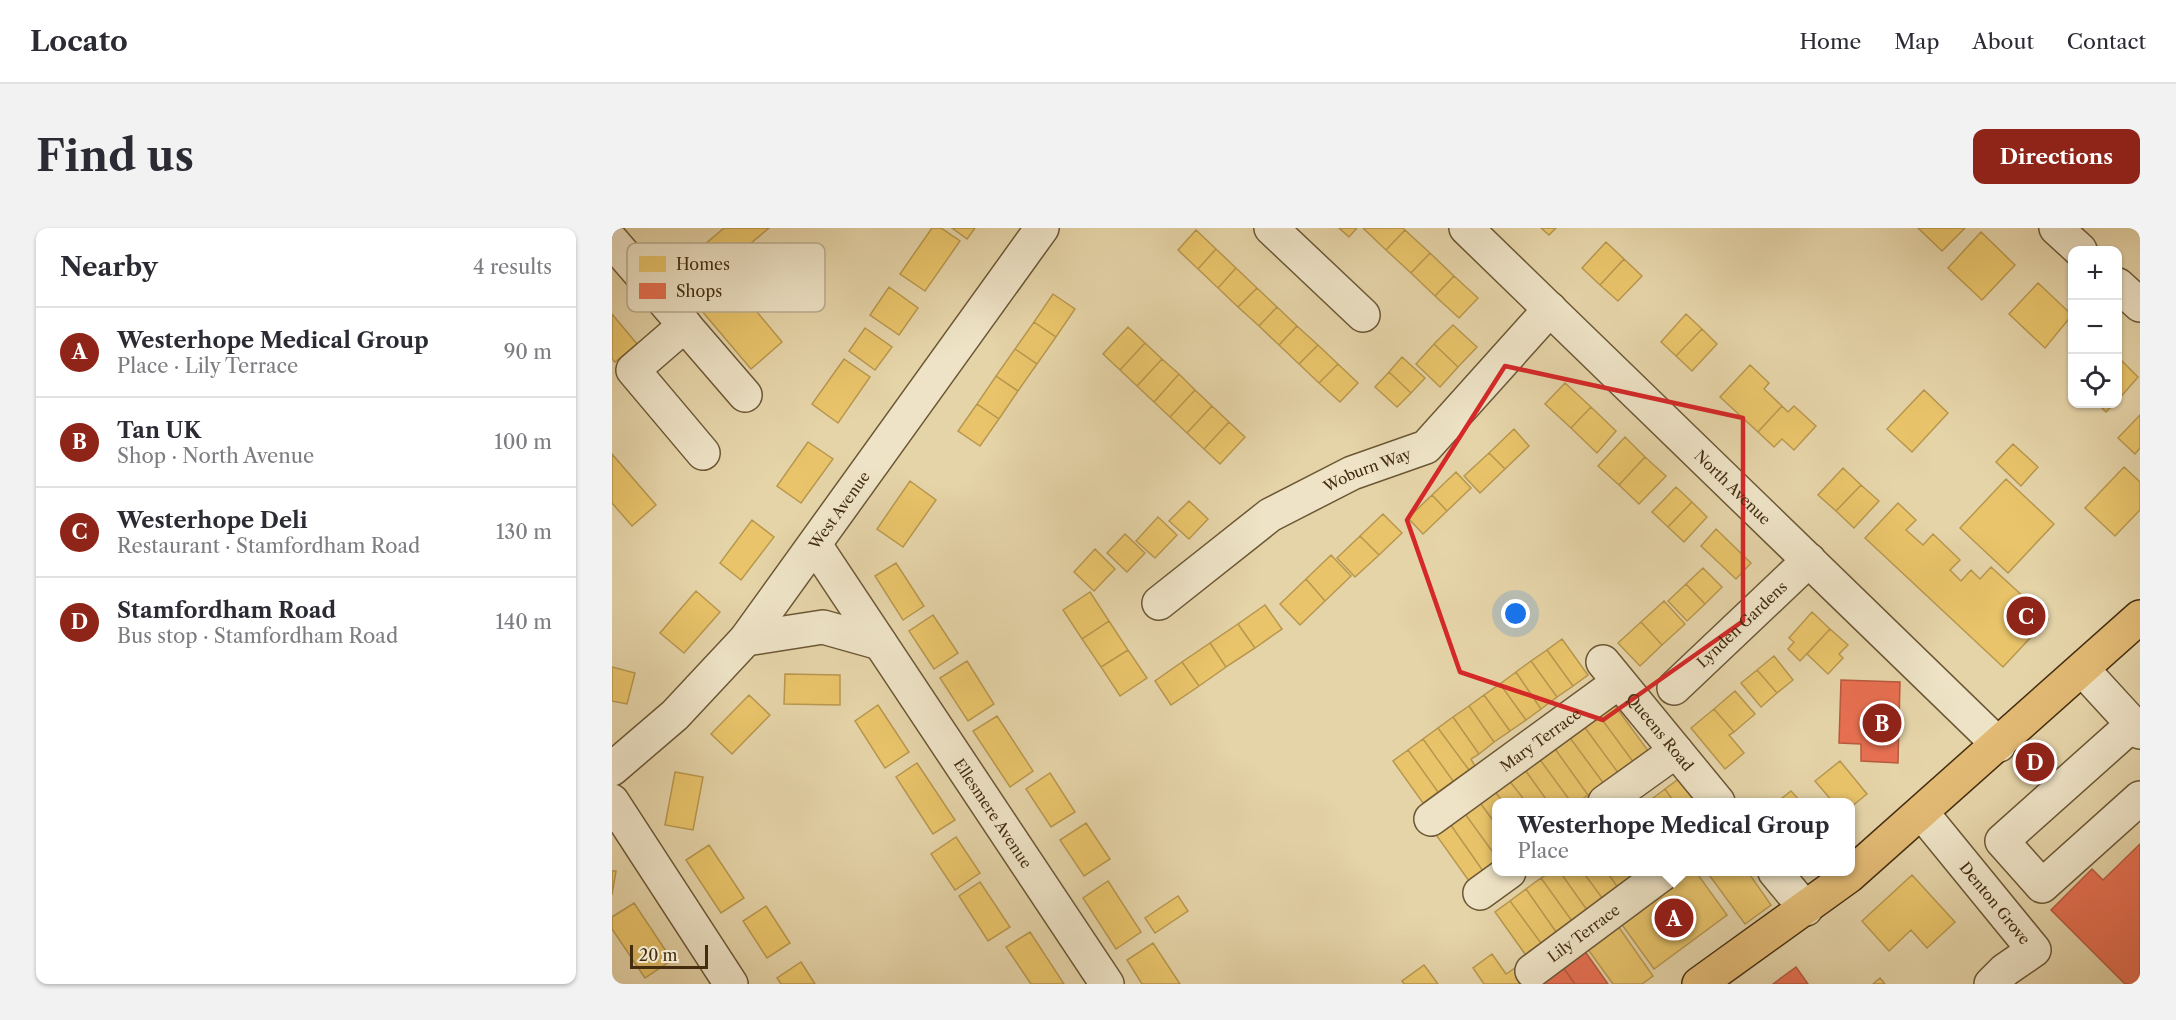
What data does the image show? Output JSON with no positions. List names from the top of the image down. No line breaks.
{"streets":{"street":["Woburn Way","North Avenue","West Avenue","Lynden Gardens","Queens Road","Mary Terrace","Ellesmere Avenue","Denton Grove","Lily Terrace"]},"crossings":[["Woburn Way","North Avenue"],["North Avenue","Lynden Gardens"],["West Avenue","Ellesmere Avenue"],["Queens Road","Mary Terrace"]],"legend":["Homes","Shops"],"scale_bar":"20 m","page":{"header":"Locato","nav":["Home","Map","About","Contact"],"buttons":"Directions","title":"Find us","heading":["Nearby","4 results"],"map_buttons":["+","−"],"list":[{"mark":"A","name":"Westerhope Medical Group","note":"Place · Lily Terrace","value":"90 m"},{"mark":"B","name":"Tan UK","note":"Shop · North Avenue","value":"100 m"},{"mark":"C","name":"Westerhope Deli","note":"Restaurant · Stamfordham Road","value":"130 m"},{"mark":"D","name":"Stamfordham Road","note":"Bus stop · Stamfordham Road","value":"140 m"}],"pins":["C","B","D","A"],"popup":["Westerhope Medical Group","Place"],"scale":"20 m"}}
